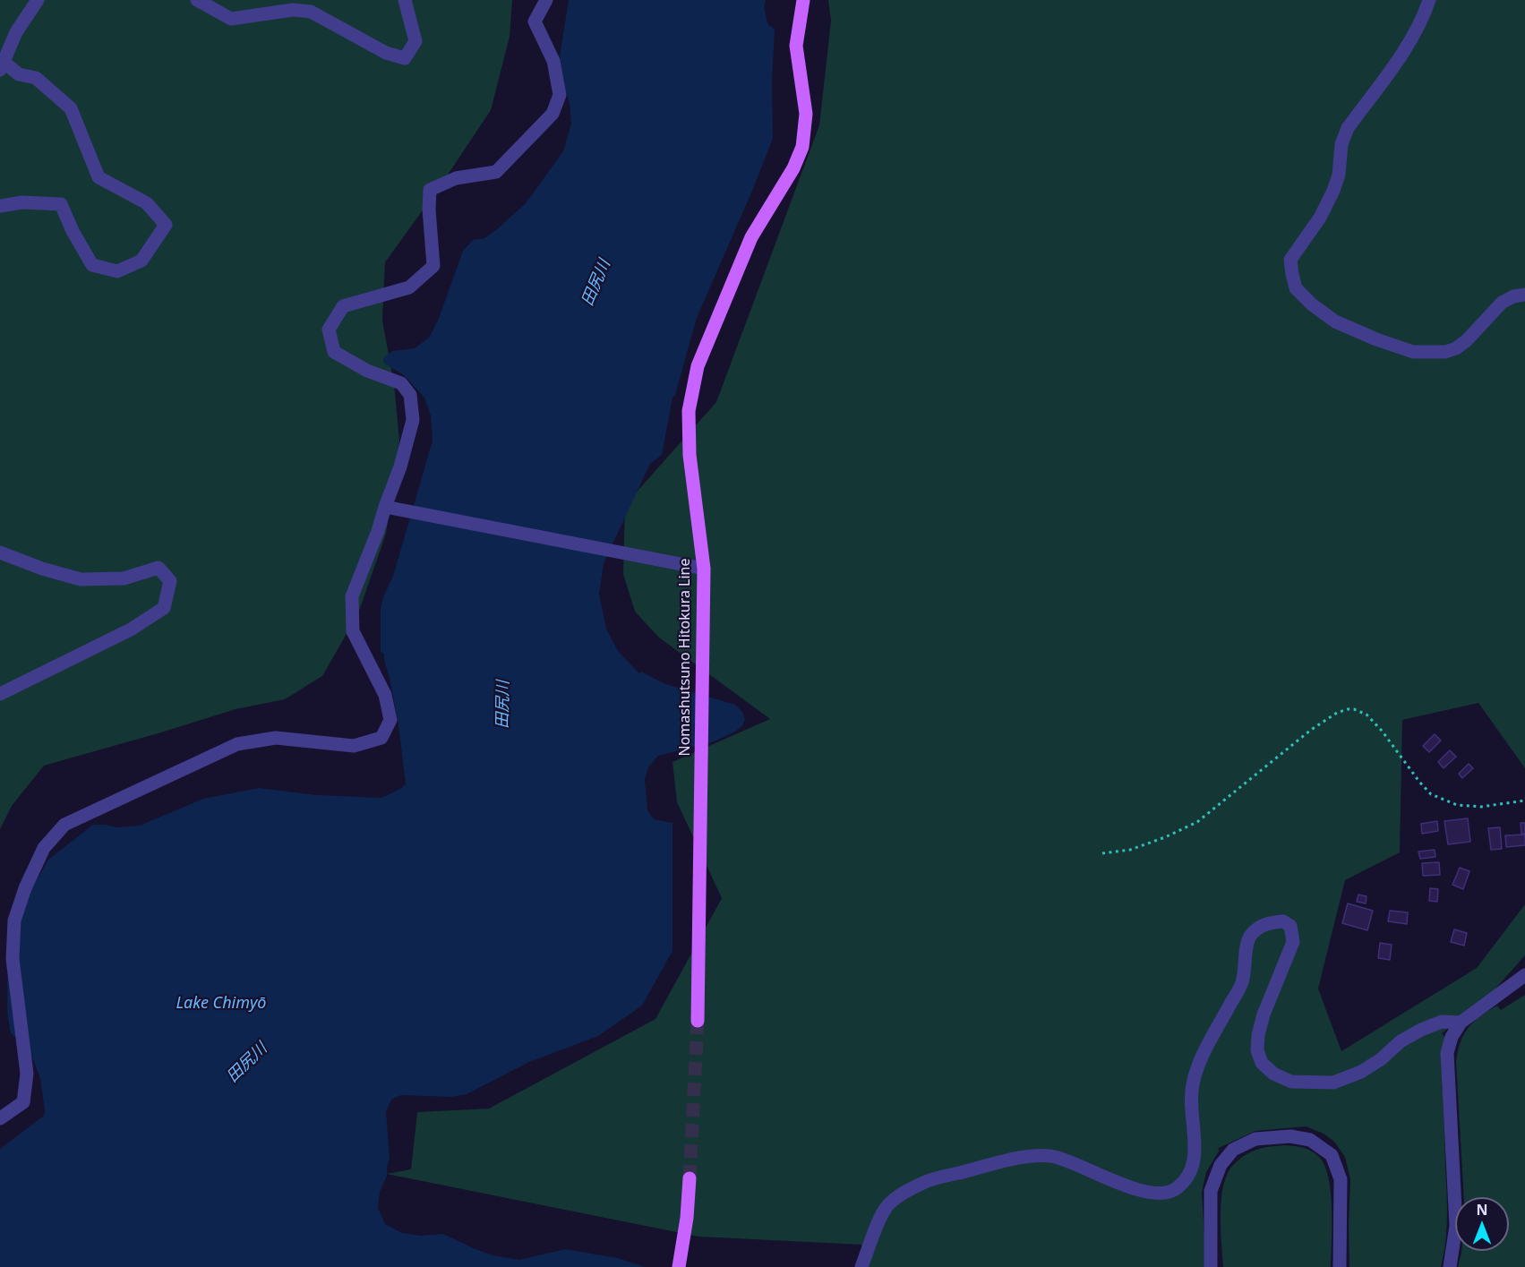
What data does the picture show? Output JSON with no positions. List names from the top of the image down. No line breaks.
{"streets":{"main road":["Nomashutsuno Hitokura Line"]},"water":["田尻川","Lake Chimyō"],"north":"top"}
